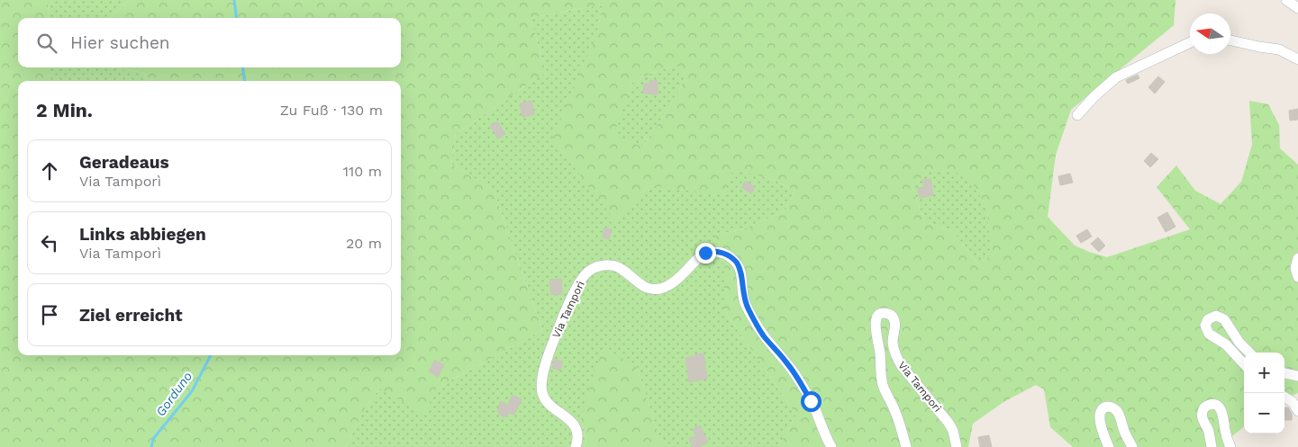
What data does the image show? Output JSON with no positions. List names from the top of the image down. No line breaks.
{"streets":{"street":["Via Tamporì"]},"water":["Gorduno"],"north":"left","page":{"search":"Hier suchen","heading":["2 Min.","Zu Fuß · 130 m"],"list":[["Geradeaus","Via Tamporì","110 m"],["Links abbiegen","Via Tamporì","20 m"],"Ziel erreicht"],"map_buttons":["+","−"]}}
